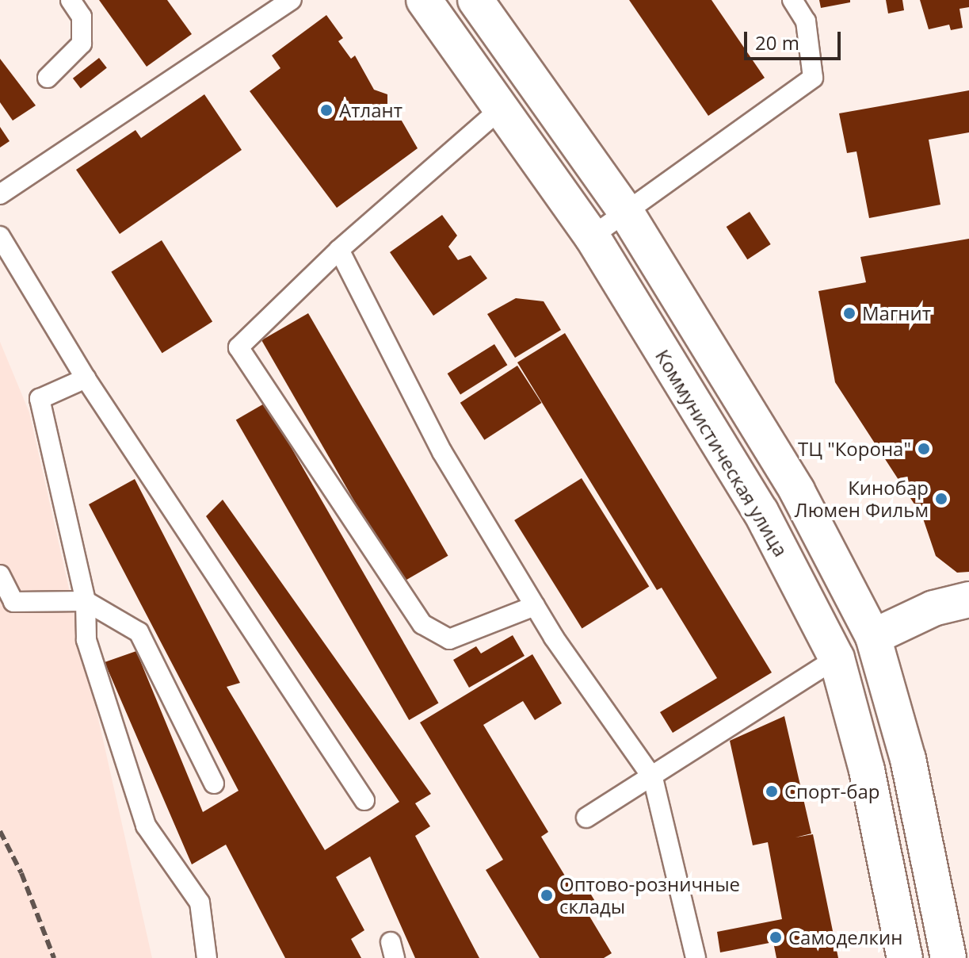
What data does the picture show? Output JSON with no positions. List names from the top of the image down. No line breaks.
{"streets":{"main road":["Коммунистическая улица"]},"places":["Атлант","Магнит","ТЦ \"Корона\"","Кинобар Люмен Фильм","Спорт-бар","Оптово-розничные склады","Самоделкин"],"scale_bar":"20 m"}
